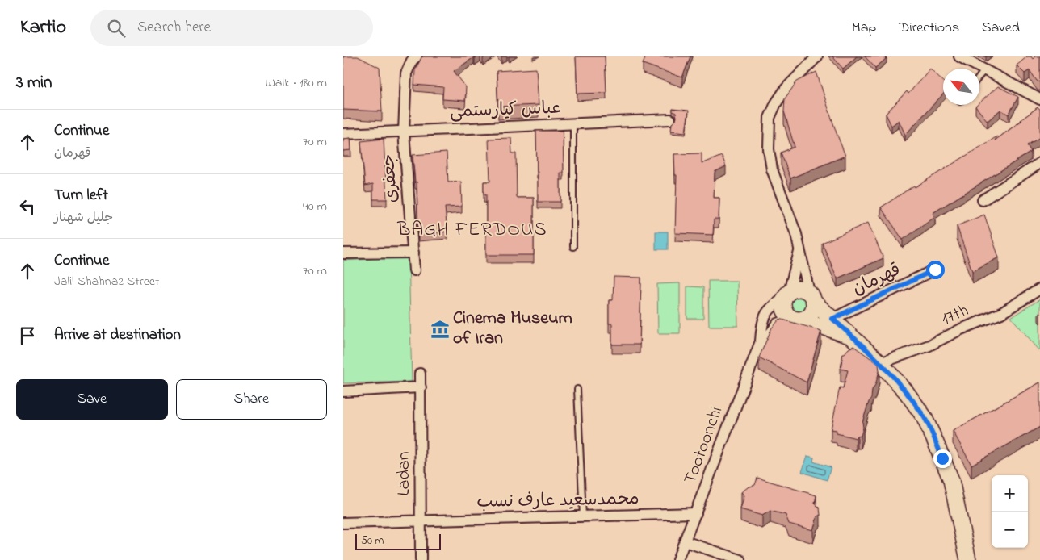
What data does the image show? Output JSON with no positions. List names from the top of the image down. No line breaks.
{"streets":{"street":["عباس کیارستمی","جعفری","قهرمان","17th","Tootoonchi","Ladan","محمدسعید عارف نسب"]},"crossings":[["عباس کیارستمی","جعفری"],["Tootoonchi","محمدسعید عارف نسب"],["Ladan","محمدسعید عارف نسب"]],"districts":["BAGH FERDOUS"],"places":{"museum":["Cinema Museum of Iran"]},"scale_bar":"50 m","north":"top left","page":{"header":"Kartio","search":"Search here","nav":["Map","Directions","Saved"],"heading":["3 min","Walk · 180 m"],"list":[["Continue","قهرمان","70 m"],["Turn left","جلیل شهناز","40 m"],["Continue","Jalil Shahnaz Street","70 m"],"Arrive at destination"],"buttons":["Save","Share"],"map_buttons":["+","−"],"scale":"50 m"}}
